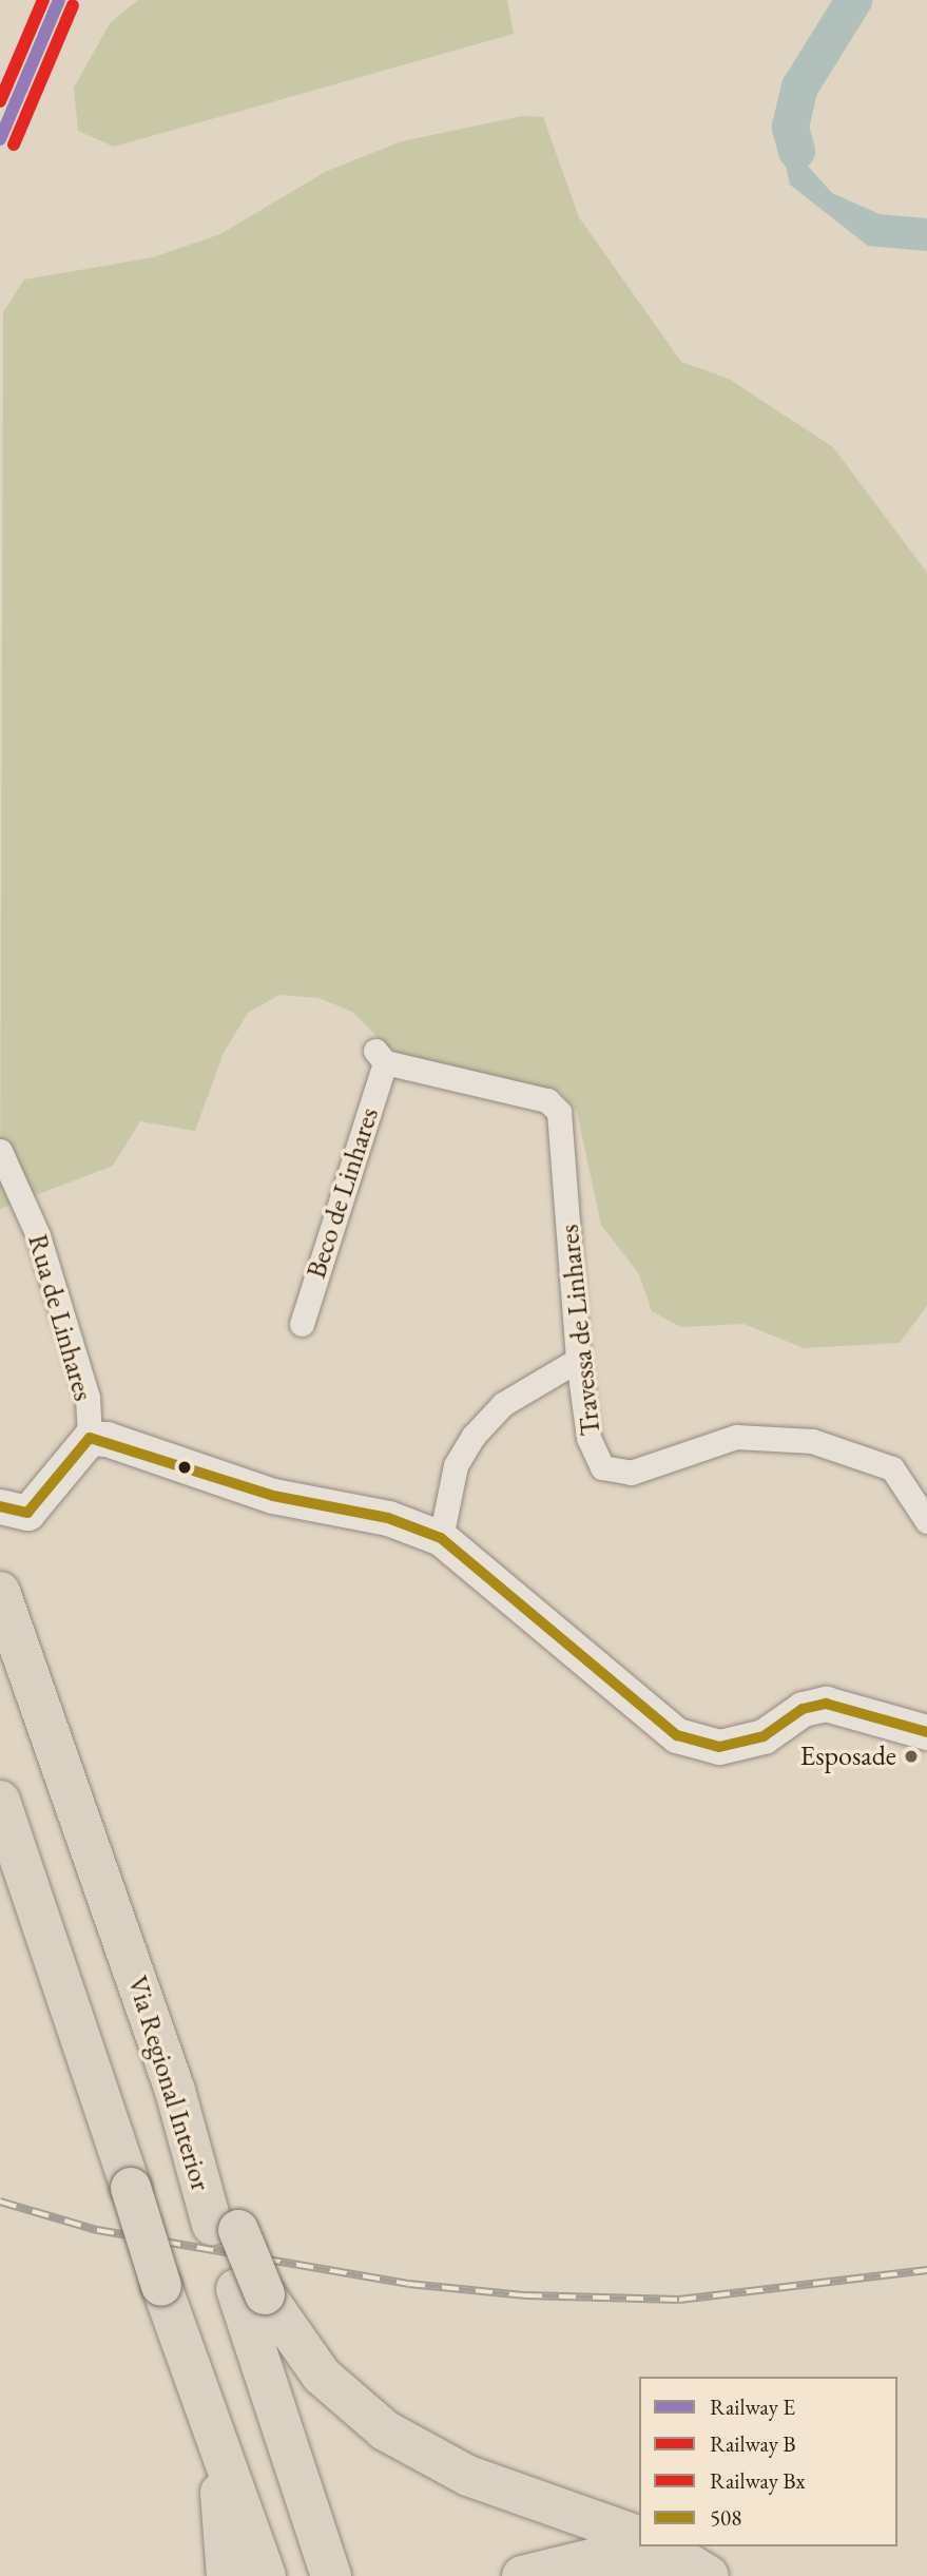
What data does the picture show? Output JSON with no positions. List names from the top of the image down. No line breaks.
{"streets":{"highway":["Via Regional Interior"],"main road":["Rua de Linhares"],"street":["Beco de Linhares","Travessa de Linhares"]},"crossings":[["Beco de Linhares","Travessa de Linhares"]],"places":["Esposade"],"lines":["rail line E","rail line Bx","rail line B","transit line 508"],"legend":["Railway E","Railway B","Railway Bx","508"]}
